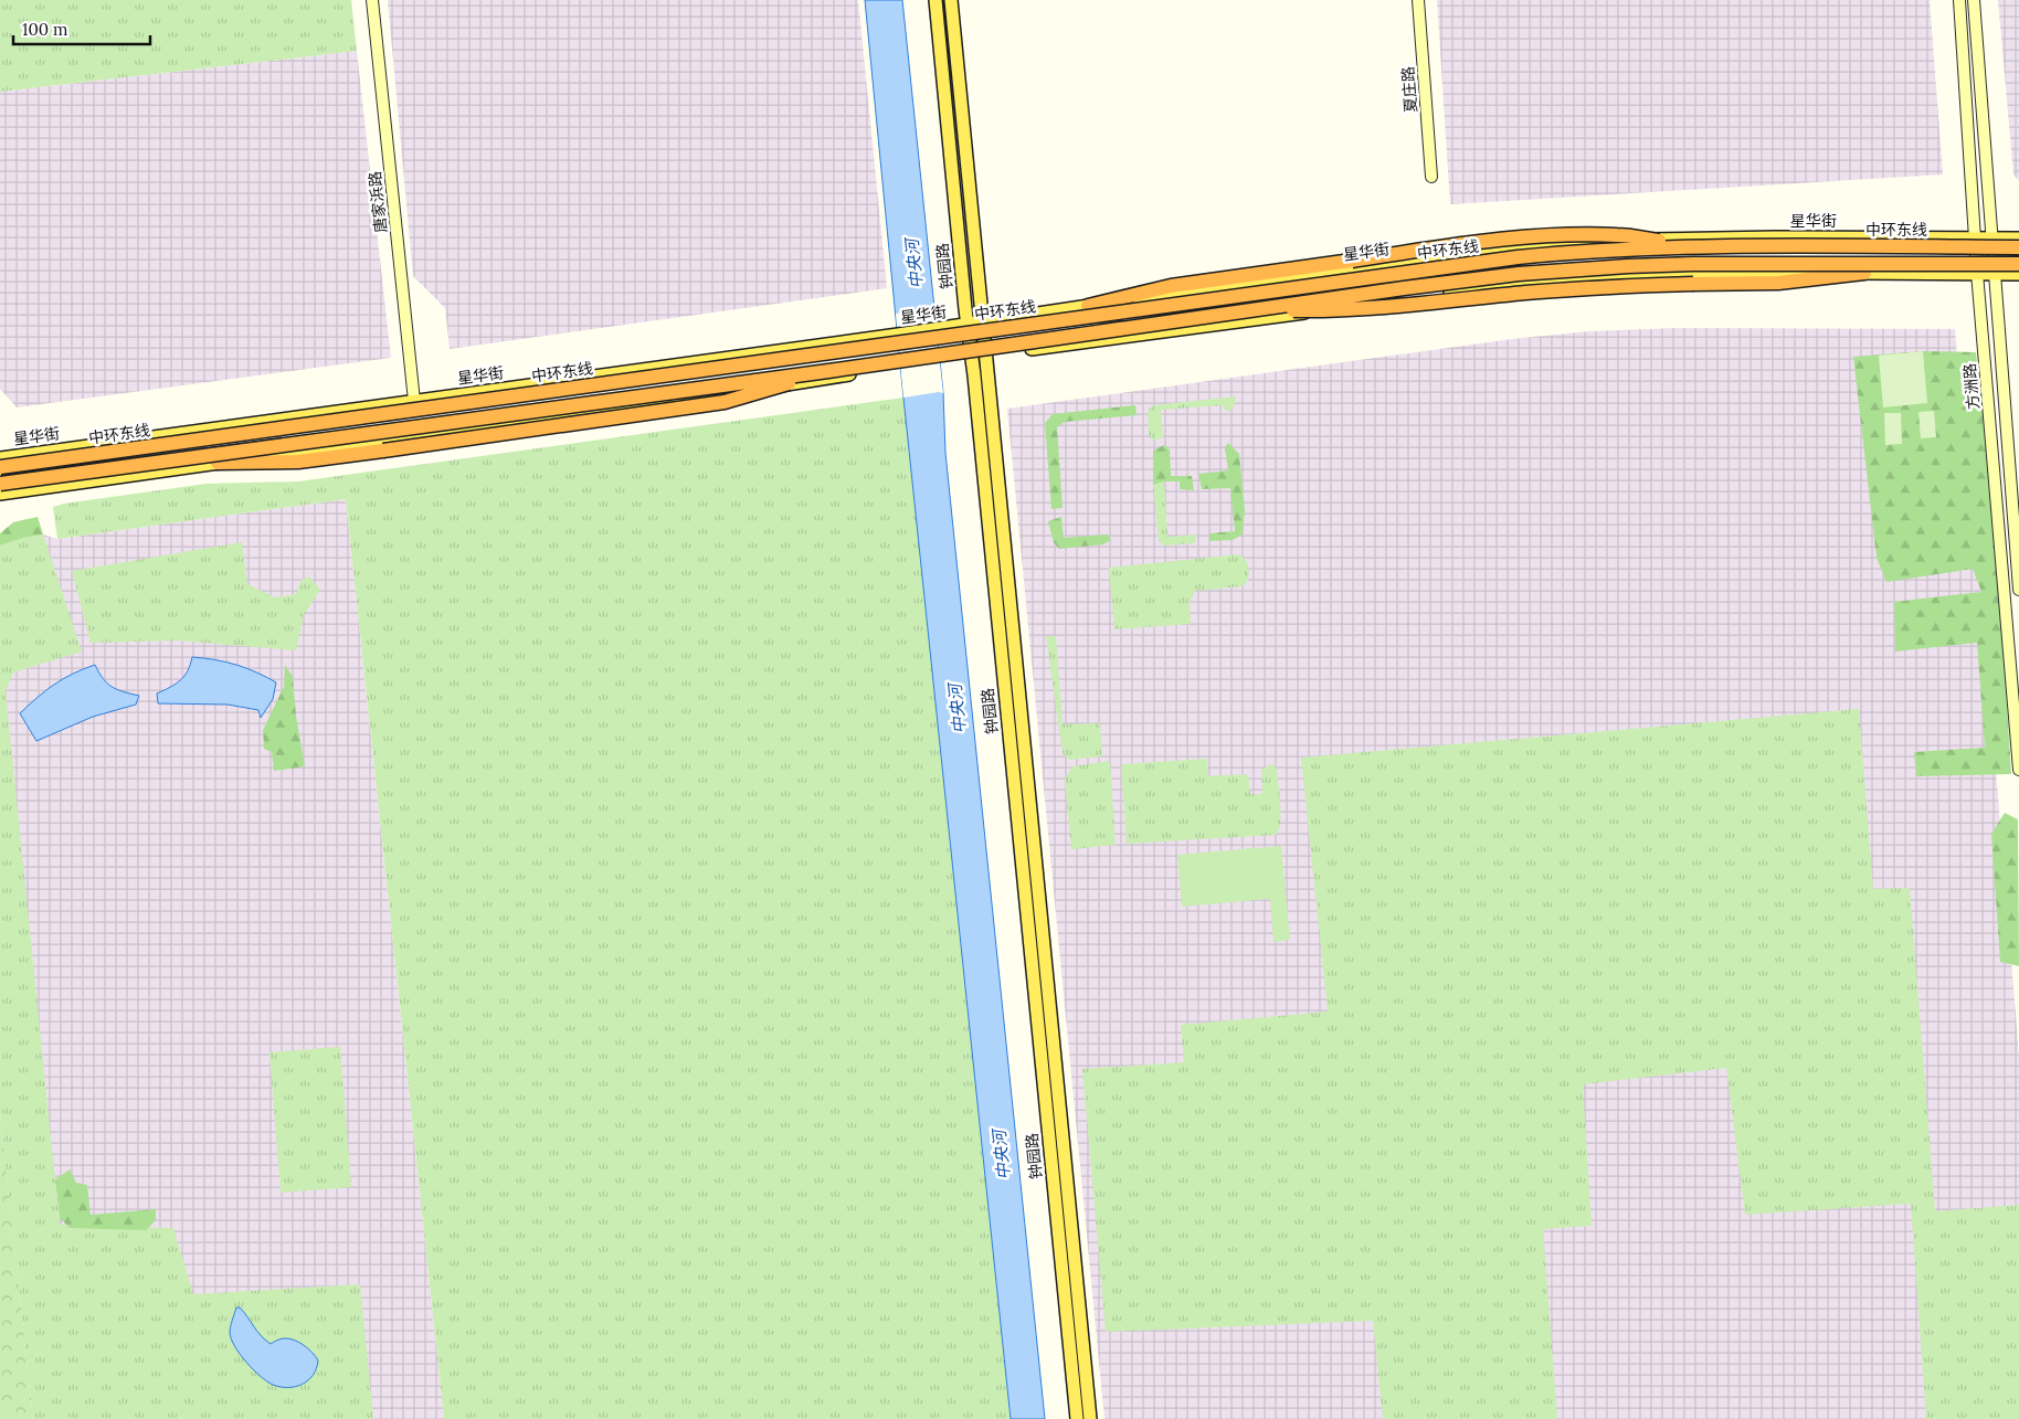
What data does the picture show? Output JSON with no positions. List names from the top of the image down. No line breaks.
{"streets":{"highway":["中环东线"],"main road":["夏庄路","唐家浜路","星华街","钟园路","方洲路"]},"crossings":[["唐家浜路","星华街"],["星华街","钟园路"],["星华街","方洲路"]],"water":["中央河"],"scale_bar":"100 m"}
